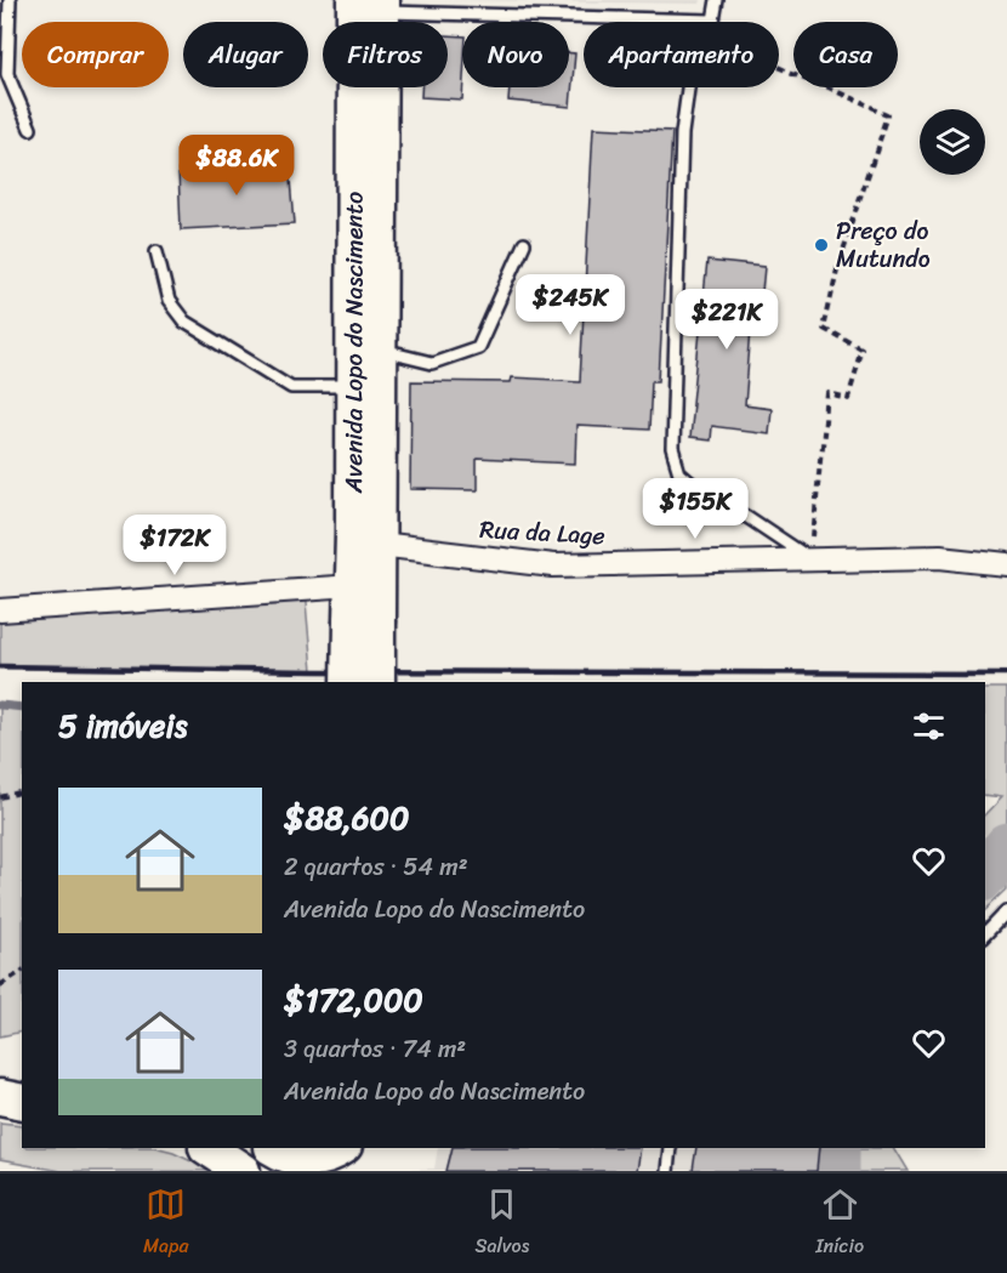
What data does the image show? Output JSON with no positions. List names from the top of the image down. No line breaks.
{"streets":{"main road":["Avenida Lopo do Nascimento"],"street":["Rua da Lage"]},"crossings":[["Avenida Lopo do Nascimento","Rua da Lage"]],"places":["Preço do Mutundo"],"page":{"chip":["Comprar","Alugar","Filtros","Novo","Apartamento","Casa"],"price":["$88.6K","$245K","$221K","$155K","$172K"],"heading":"5 imóveis","list":[{"name":"$88,600","note":"2 quartos · 54 m² · Avenida Lopo do Nascimento"},{"name":"$172,000","note":"3 quartos · 74 m² · Avenida Lopo do Nascimento"}],"tabs":["Mapa","Salvos","Início"]}}
